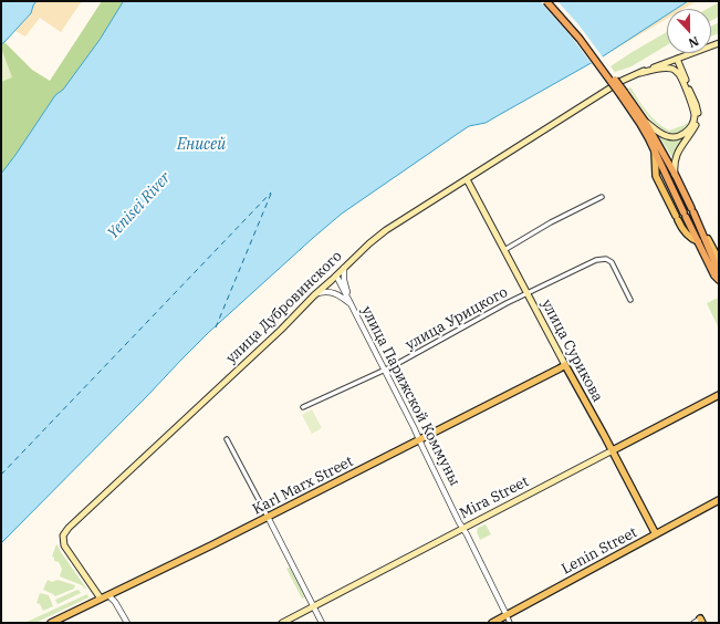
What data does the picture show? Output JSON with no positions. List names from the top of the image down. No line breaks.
{"streets":{"main road":["улица Дубровинского","улица Сурикова","Karl Marx Street","Mira Street","Lenin Street"],"street":["улица Урицкого","улица Парижской Коммуны"]},"crossings":[["улица Дубровинского","улица Сурикова"],["улица Дубровинского","улица Парижской Коммуны"],["улица Дубровинского","Karl Marx Street"],["улица Урицкого","улица Сурикова"],["улица Урицкого","улица Парижской Коммуны"],["улица Сурикова","Karl Marx Street"],["улица Сурикова","Mira Street"],["улица Сурикова","Lenin Street"],["улица Парижской Коммуны","Karl Marx Street"],["улица Парижской Коммуны","Mira Street"],["улица Парижской Коммуны","Lenin Street"]],"water":["Енисей","Yenisei River"],"north":"bottom"}
